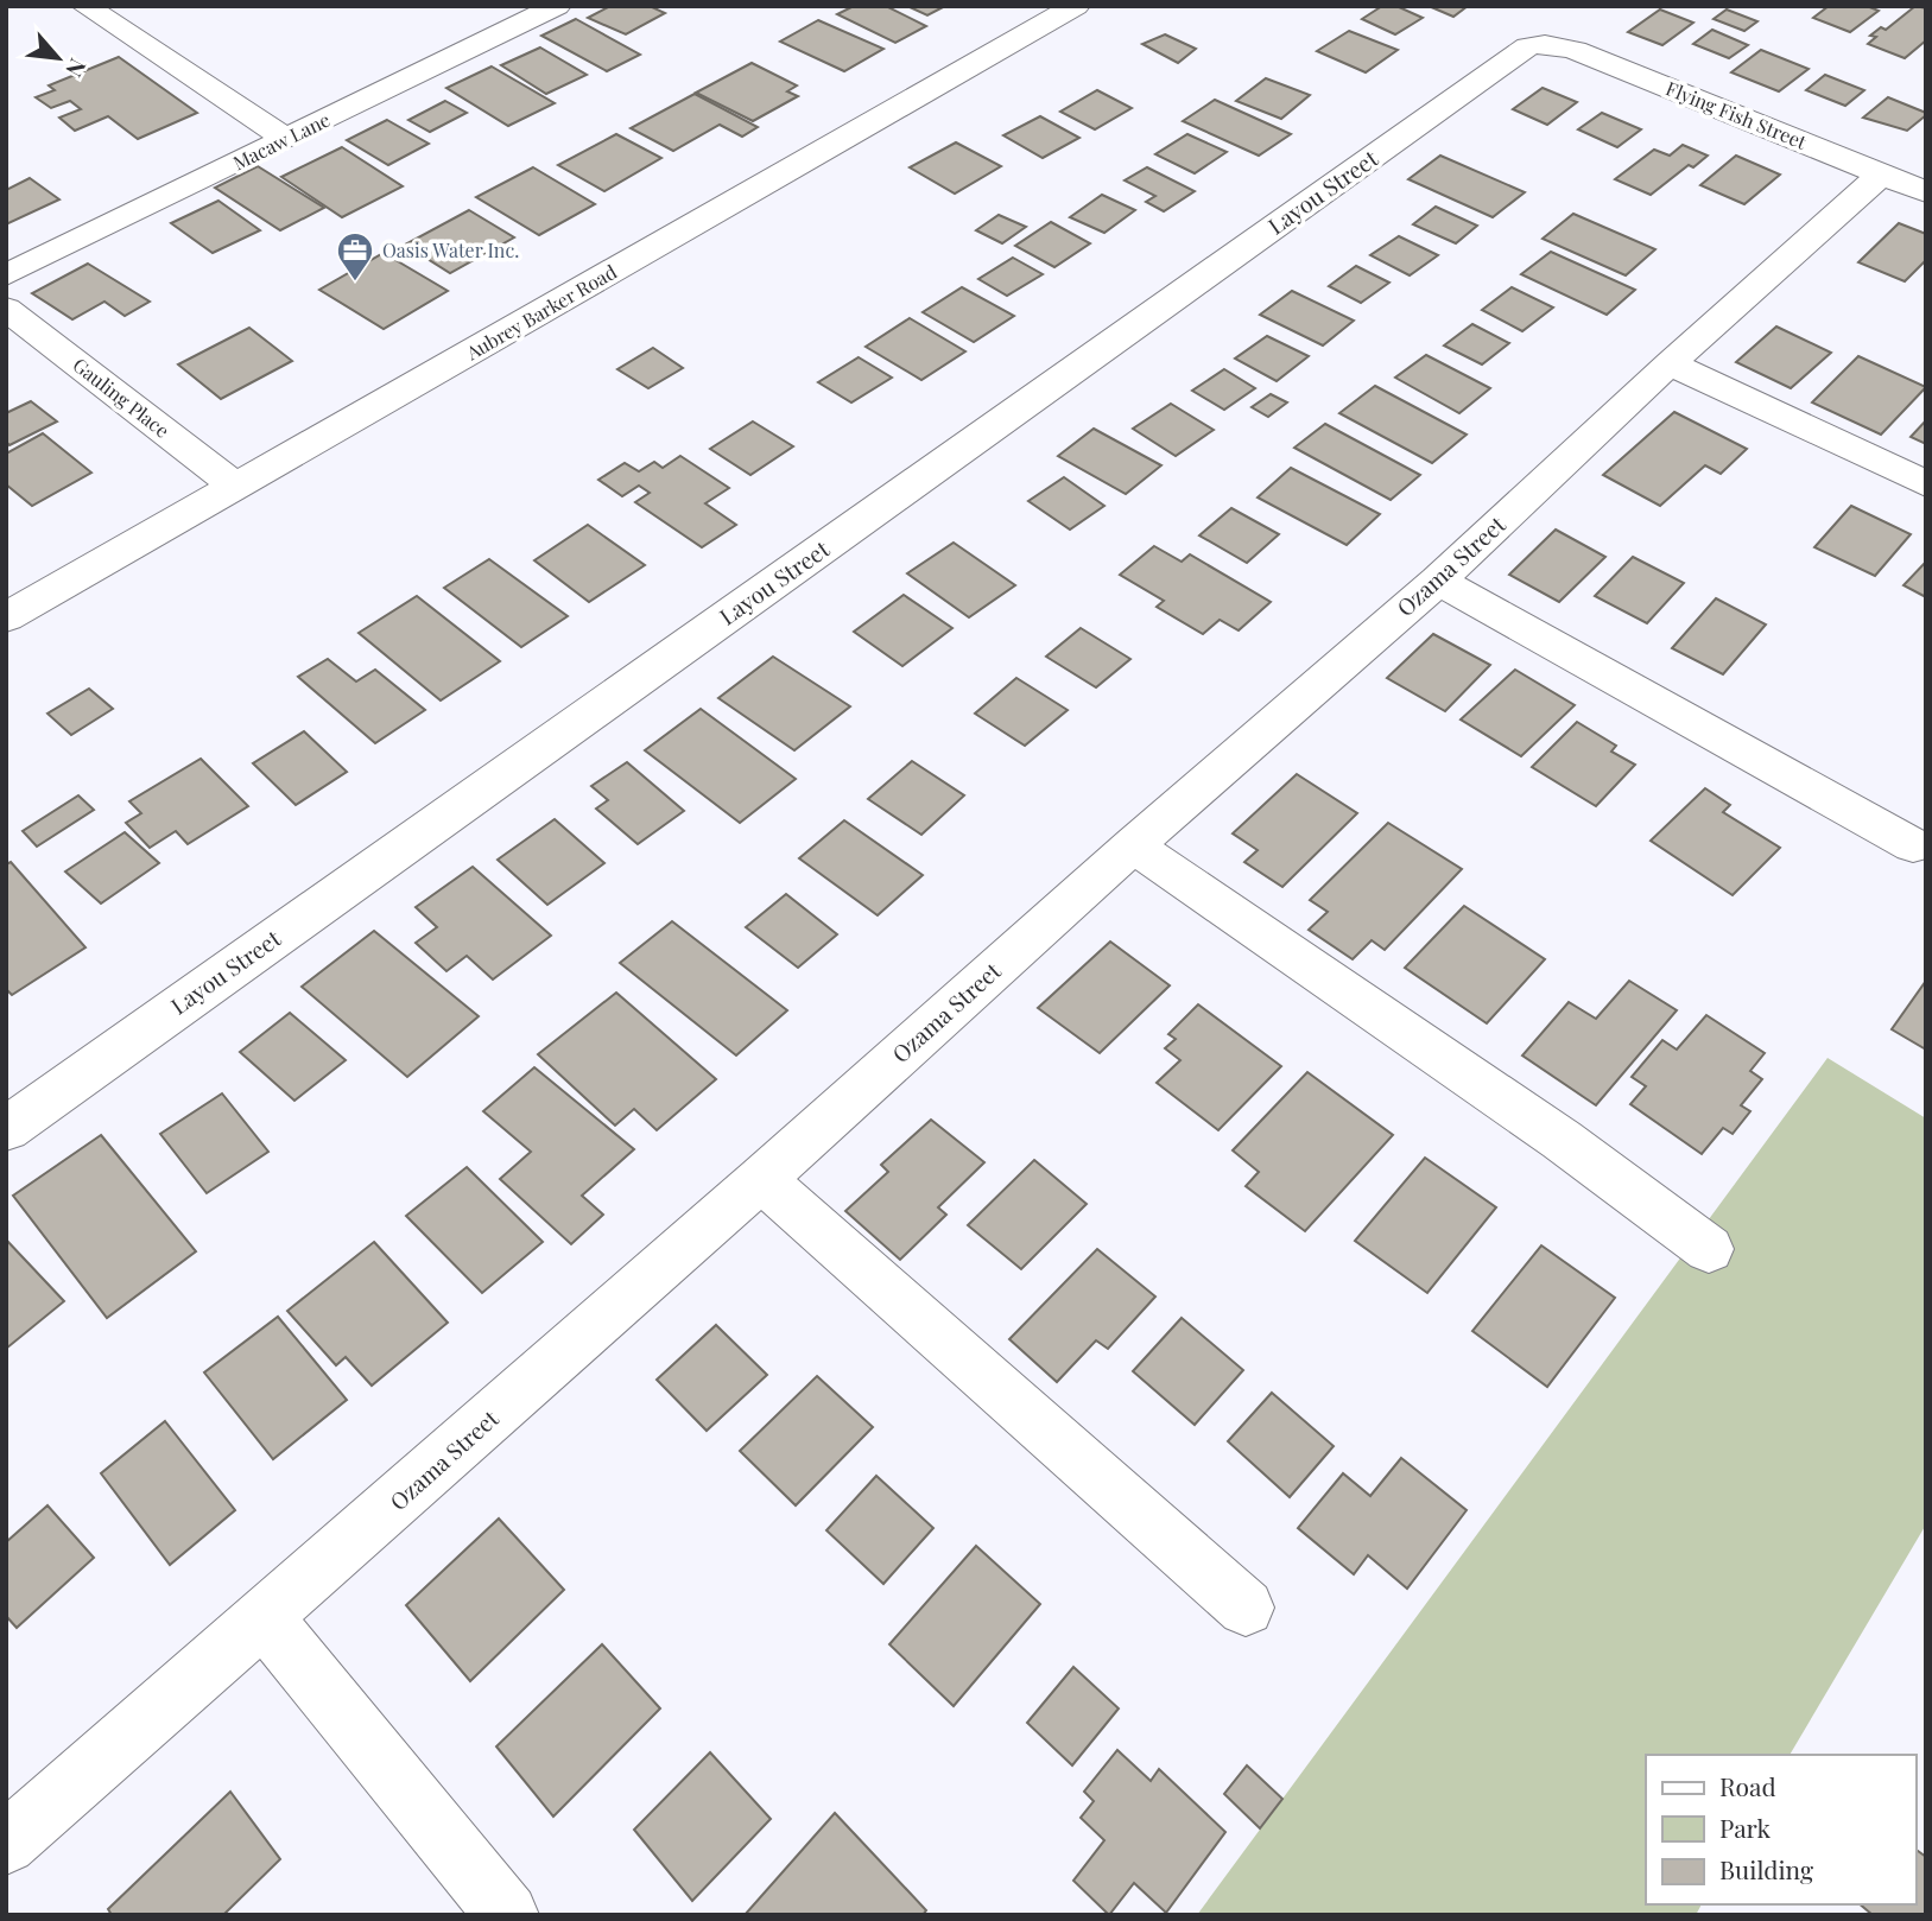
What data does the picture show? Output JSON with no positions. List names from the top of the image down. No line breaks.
{"streets":{"street":["Flying Fish Street","Macaw Lane","Layou Street","Aubrey Barker Road","Gauling Place","Ozama Street"]},"crossings":[["Flying Fish Street","Layou Street"],["Flying Fish Street","Ozama Street"],["Aubrey Barker Road","Gauling Place"]],"places":{"office":["Oasis Water Inc."]},"legend":["Road","Park","Building"],"north":"bottom right"}
